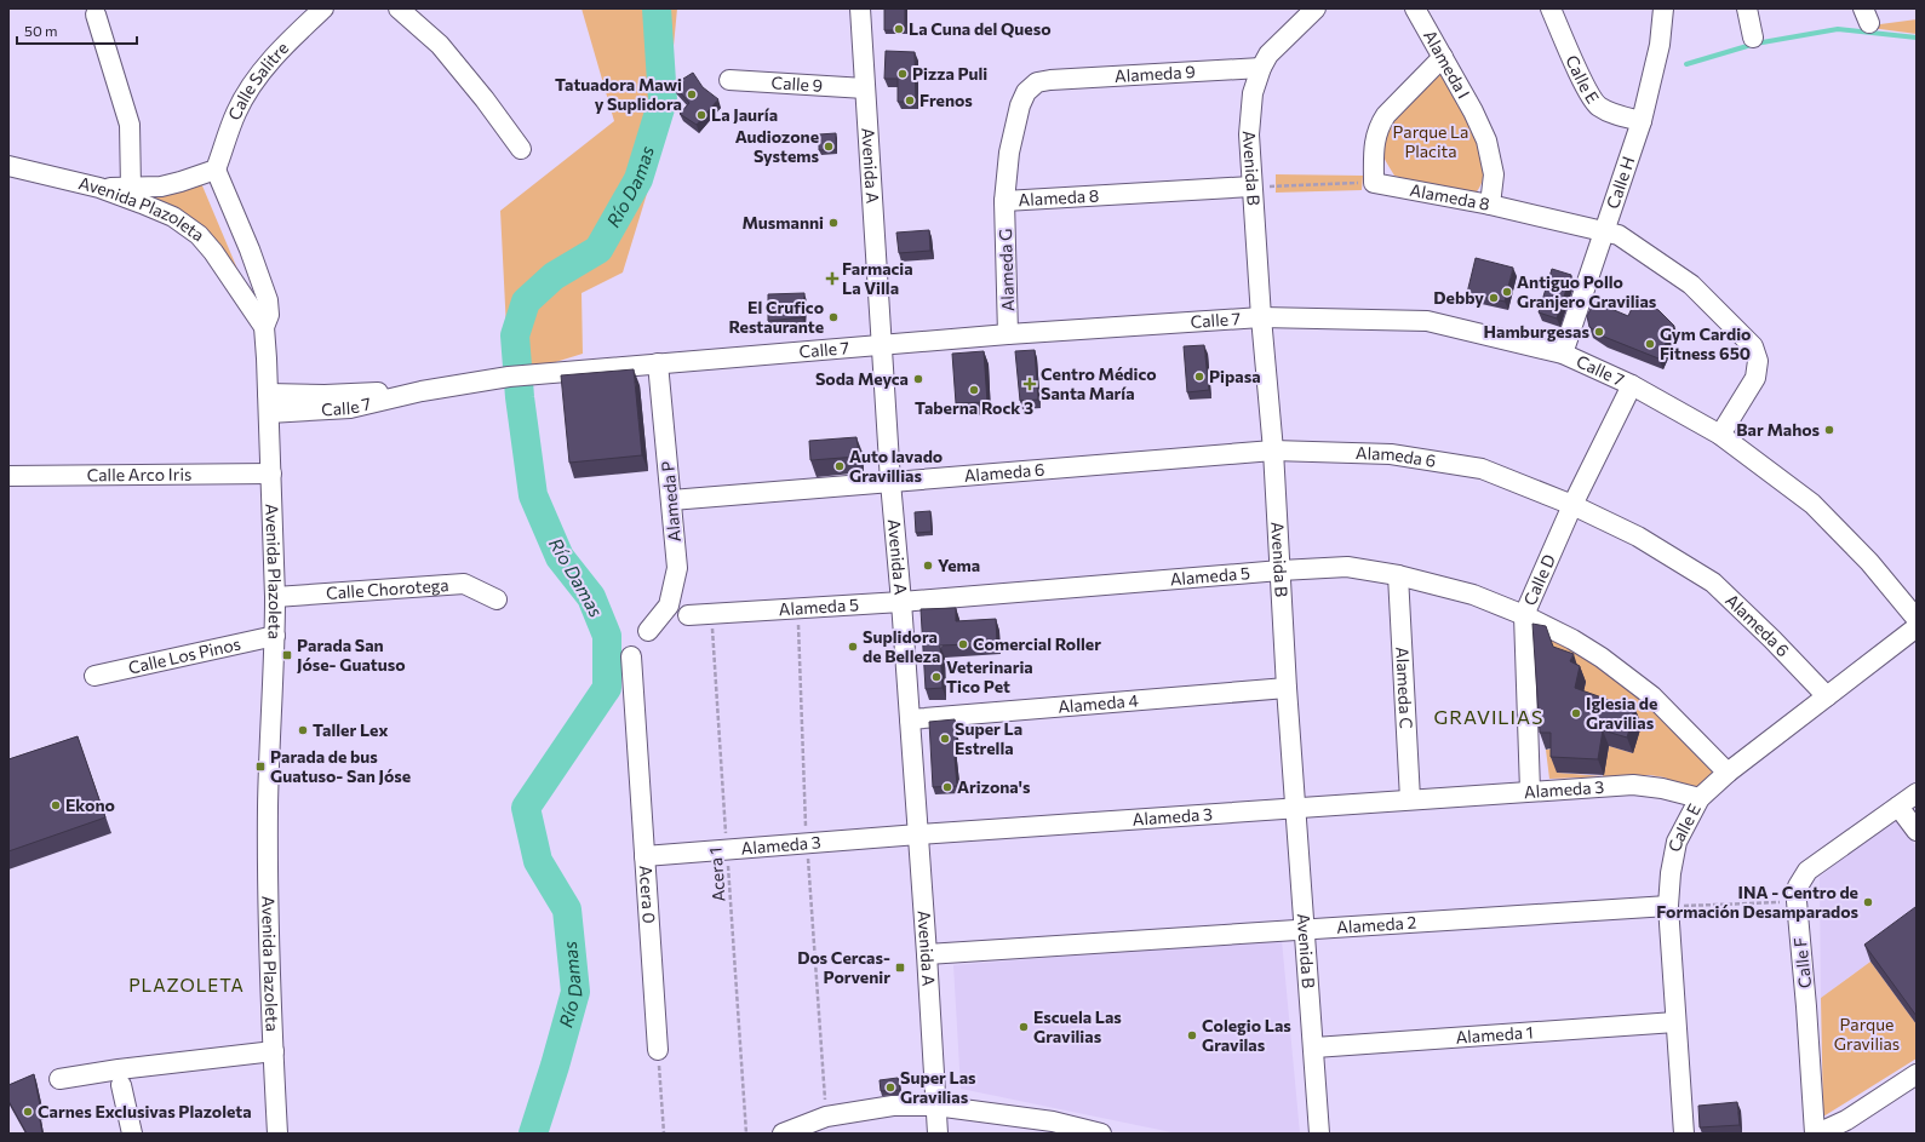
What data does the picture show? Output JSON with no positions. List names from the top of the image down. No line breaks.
{"streets":{"street":["Alameda I","Alameda 9","Calle E","Calle Salitre","Calle 9","Avenida A","Avenida B","Calle H","Alameda 8","Avenida Plazoleta","Alameda G","Calle 7","Alameda 6","Calle Arco Iris","Alameda P","Alameda 5","Calle D","Calle Chorotega","Calle Los Pinos","Alameda C","Alameda 4","Alameda 3","Acera 0","Alameda 2","Calle F","Alameda 1"],"path":["Acera 1"]},"crossings":[["Alameda I","Alameda 8"],["Alameda 9","Avenida B"],["Alameda 9","Alameda G"],["Calle E","Calle H"],["Calle E","Alameda 6"],["Calle E","Alameda 5"],["Calle E","Alameda 3"],["Calle E","Alameda 2"],["Calle E","Alameda 1"],["Calle 9","Avenida A"],["Avenida A","Calle 7"],["Avenida A","Alameda 6"],["Avenida A","Alameda 5"],["Avenida A","Alameda 4"],["Avenida A","Alameda 3"],["Avenida A","Alameda 2"],["Avenida B","Alameda 8"],["Avenida B","Calle 7"],["Avenida B","Alameda 6"],["Avenida B","Alameda 5"],["Avenida B","Alameda 4"],["Avenida B","Alameda 3"],["Avenida B","Alameda 2"],["Avenida B","Alameda 1"],["Calle H","Alameda 8"],["Calle H","Calle 7"],["Alameda 8","Alameda G"],["Alameda 8","Calle 7"],["Avenida Plazoleta","Calle 7"],["Avenida Plazoleta","Calle Arco Iris"],["Avenida Plazoleta","Calle Chorotega"],["Avenida Plazoleta","Calle Los Pinos"],["Alameda G","Calle 7"],["Calle 7","Alameda P"],["Calle 7","Calle D"],["Alameda 6","Calle D"],["Alameda 5","Calle D"],["Alameda 5","Alameda C"],["Alameda 5","Acera 1"],["Calle D","Alameda 3"],["Alameda C","Alameda 3"],["Alameda 3","Acera 1"],["Alameda 3","Acera 0"]],"districts":["GRAVILIAS","PLAZOLETA"],"water":["Río Damas"],"parks":["Parque La Placita","Parque Gravilias"],"places":{"other":["La Cuna del Queso","Pizza Puli","Tatuadora Mawi y Suplidora","Frenos","La Jauría","Audiozone Systems","Musmanni","Antiguo Pollo Granjero Gravilias","Debby","El Crufico Restaurante","Hamburgesas","Gym Cardio Fitness 650","Pipasa","Soda Meyca","Taberna Rock 3","Bar Mahos","Auto lavado Gravillias","Yema","Comercial Roller","Suplidora de Belleza","Veterinaria Tico Pet","Iglesia de Gravilias","Taller Lex","Super La Estrella","Arizona's","Ekono","INA - Centro de Formación Desamparados","Escuela Las Gravilias","Colegio Las Gravilas","Super Las Gravilias","Carnes Exclusivas Plazoleta"],"health":["Farmacia La Villa","Centro Médico Santa María"],"transit":["Parada San Jóse- Guatuso","Parada de bus Guatuso- San Jóse","Dos Cercas- Porvenir"]},"scale_bar":"50 m"}
